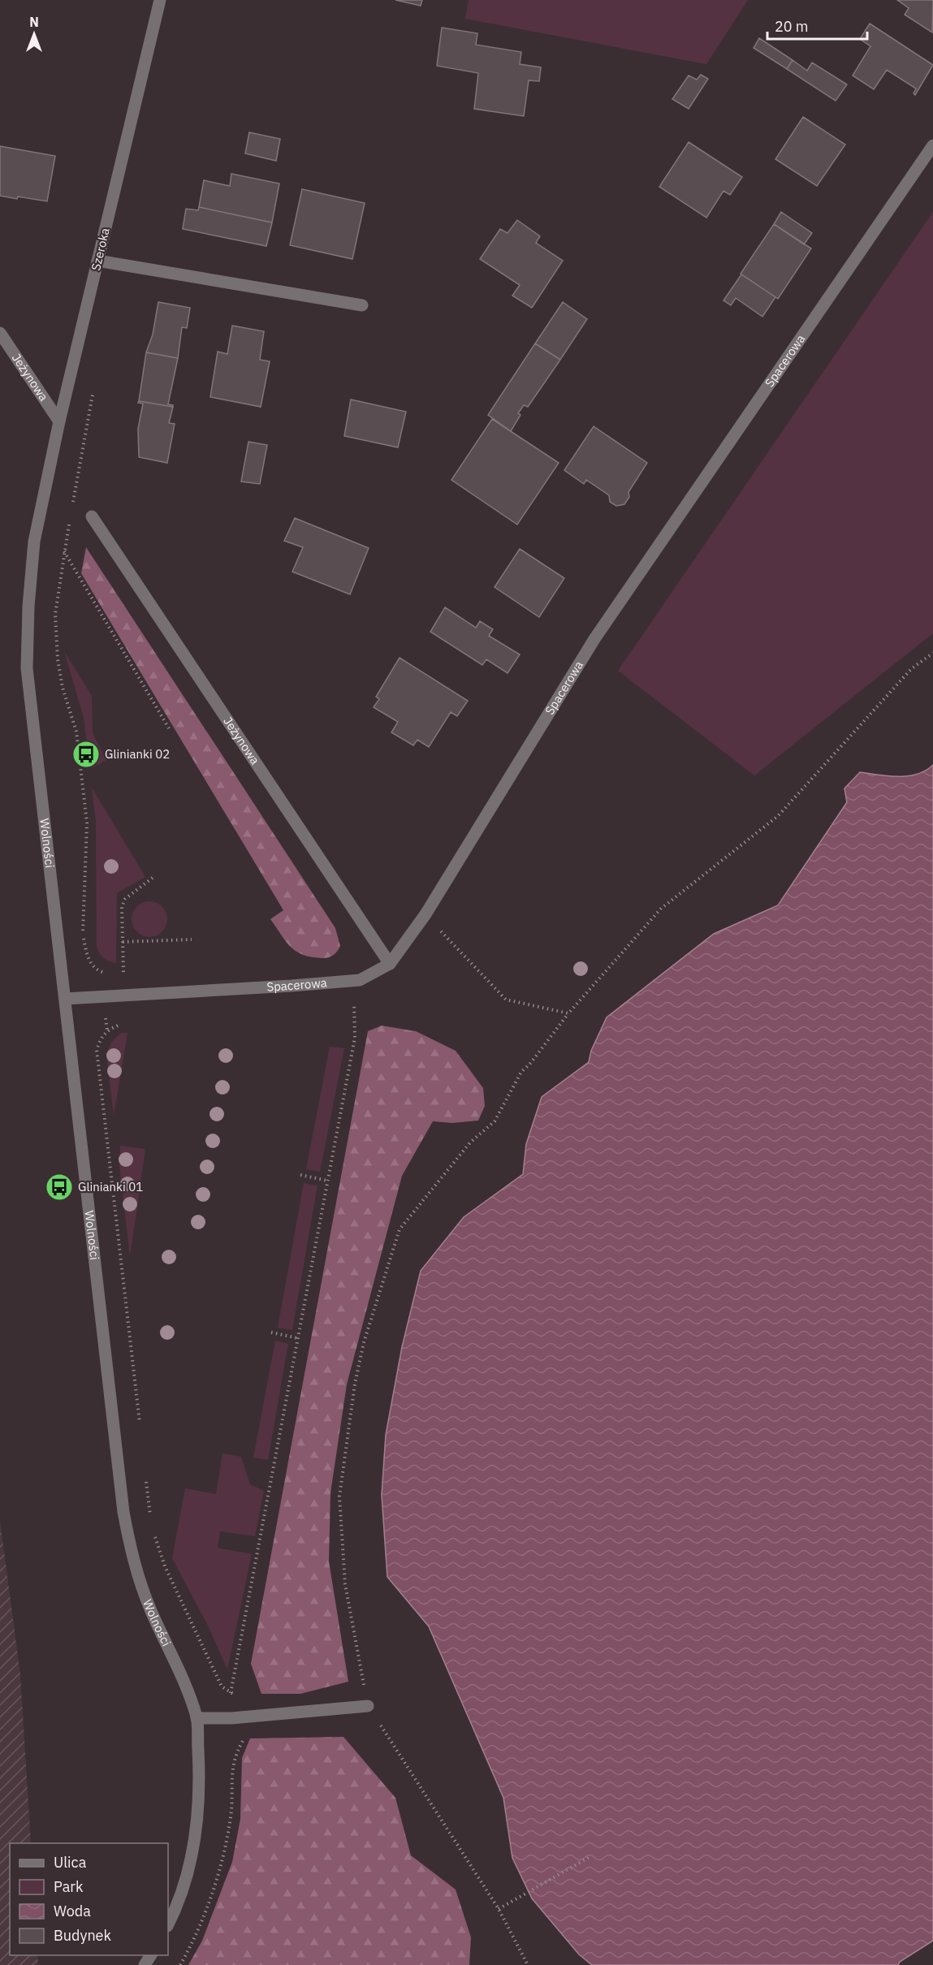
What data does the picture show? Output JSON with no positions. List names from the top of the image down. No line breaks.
{"streets":{"street":["Szeroka","Spacerowa","Jeżynowa","Wolności"]},"crossings":[["Szeroka","Jeżynowa"],["Szeroka","Wolności"],["Spacerowa","Jeżynowa"],["Spacerowa","Wolności"]],"places":{"bus stop":["Glinianki 02","Glinianki 01"]},"legend":["Ulica","Park","Woda","Budynek"],"scale_bar":"20 m","north":"top"}
